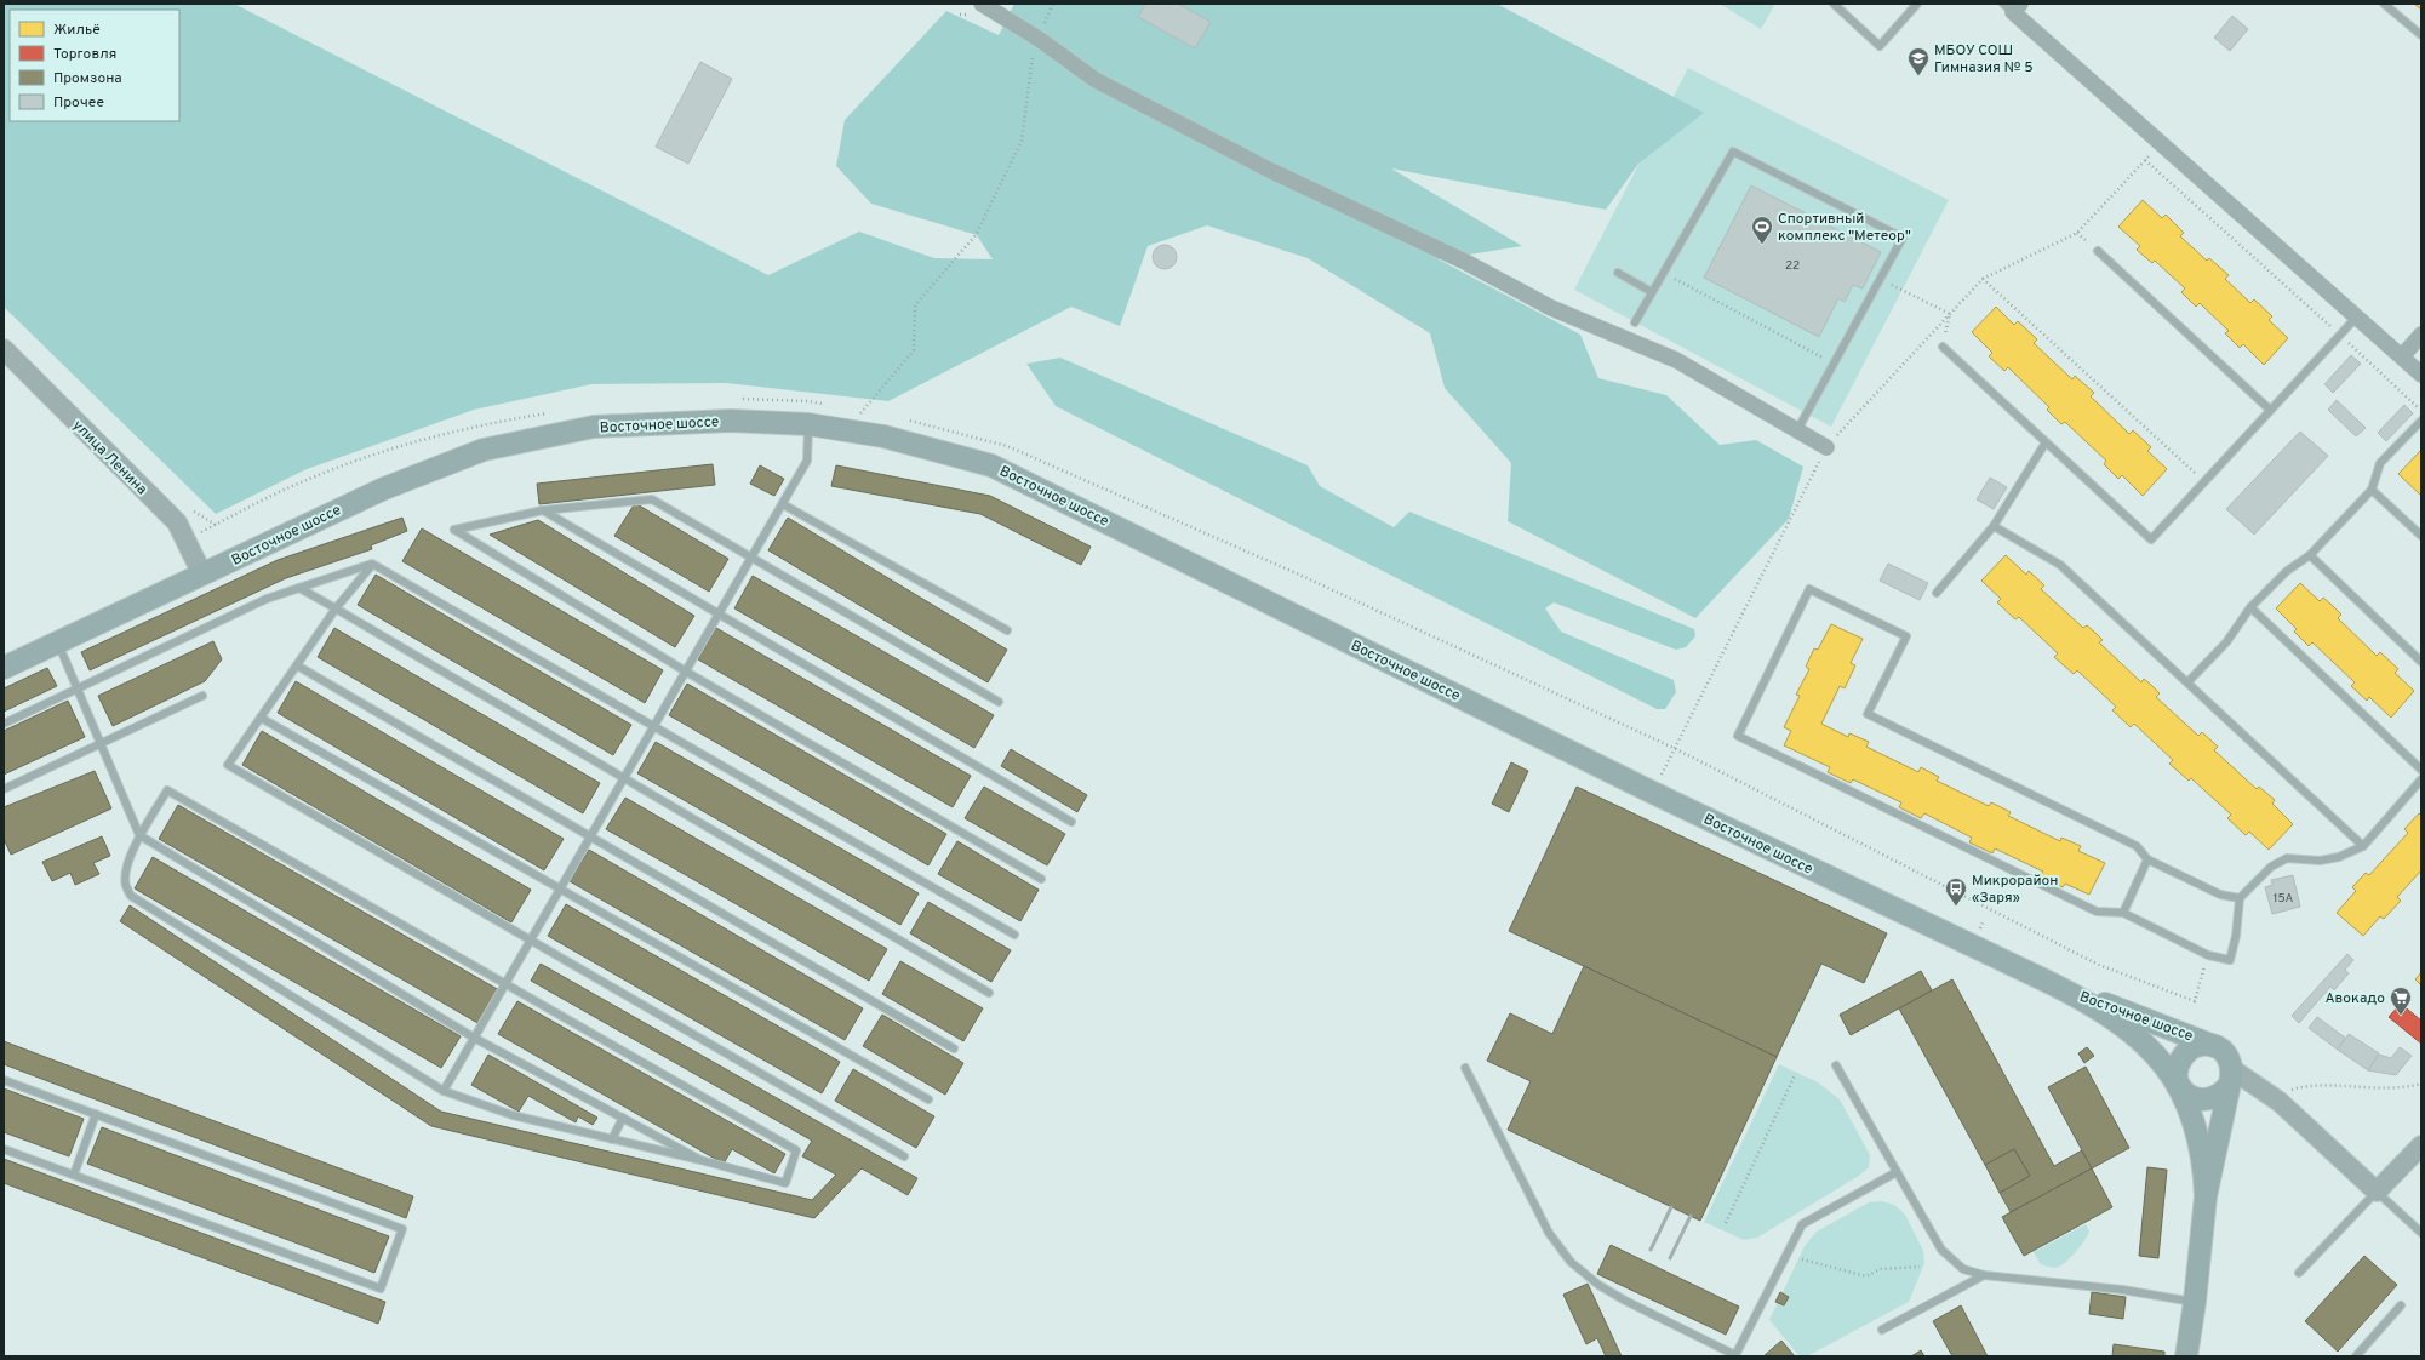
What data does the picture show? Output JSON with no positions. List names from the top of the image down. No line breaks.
{"streets":{"main road":["Восточное шоссе"],"street":["улица Ленина"]},"crossings":[["Восточное шоссе","улица Ленина"]],"places":{"school or university":["МБОУ СОШ Гимназия № 5"],"sports":["Спортивный комплекс \"Метеор\""],"bus stop":["Микрорайон «Заря»"],"supermarket":["Авокадо"]},"house_numbers":["22","15А"],"legend":["Жильё","Торговля","Промзона","Прочее"]}
